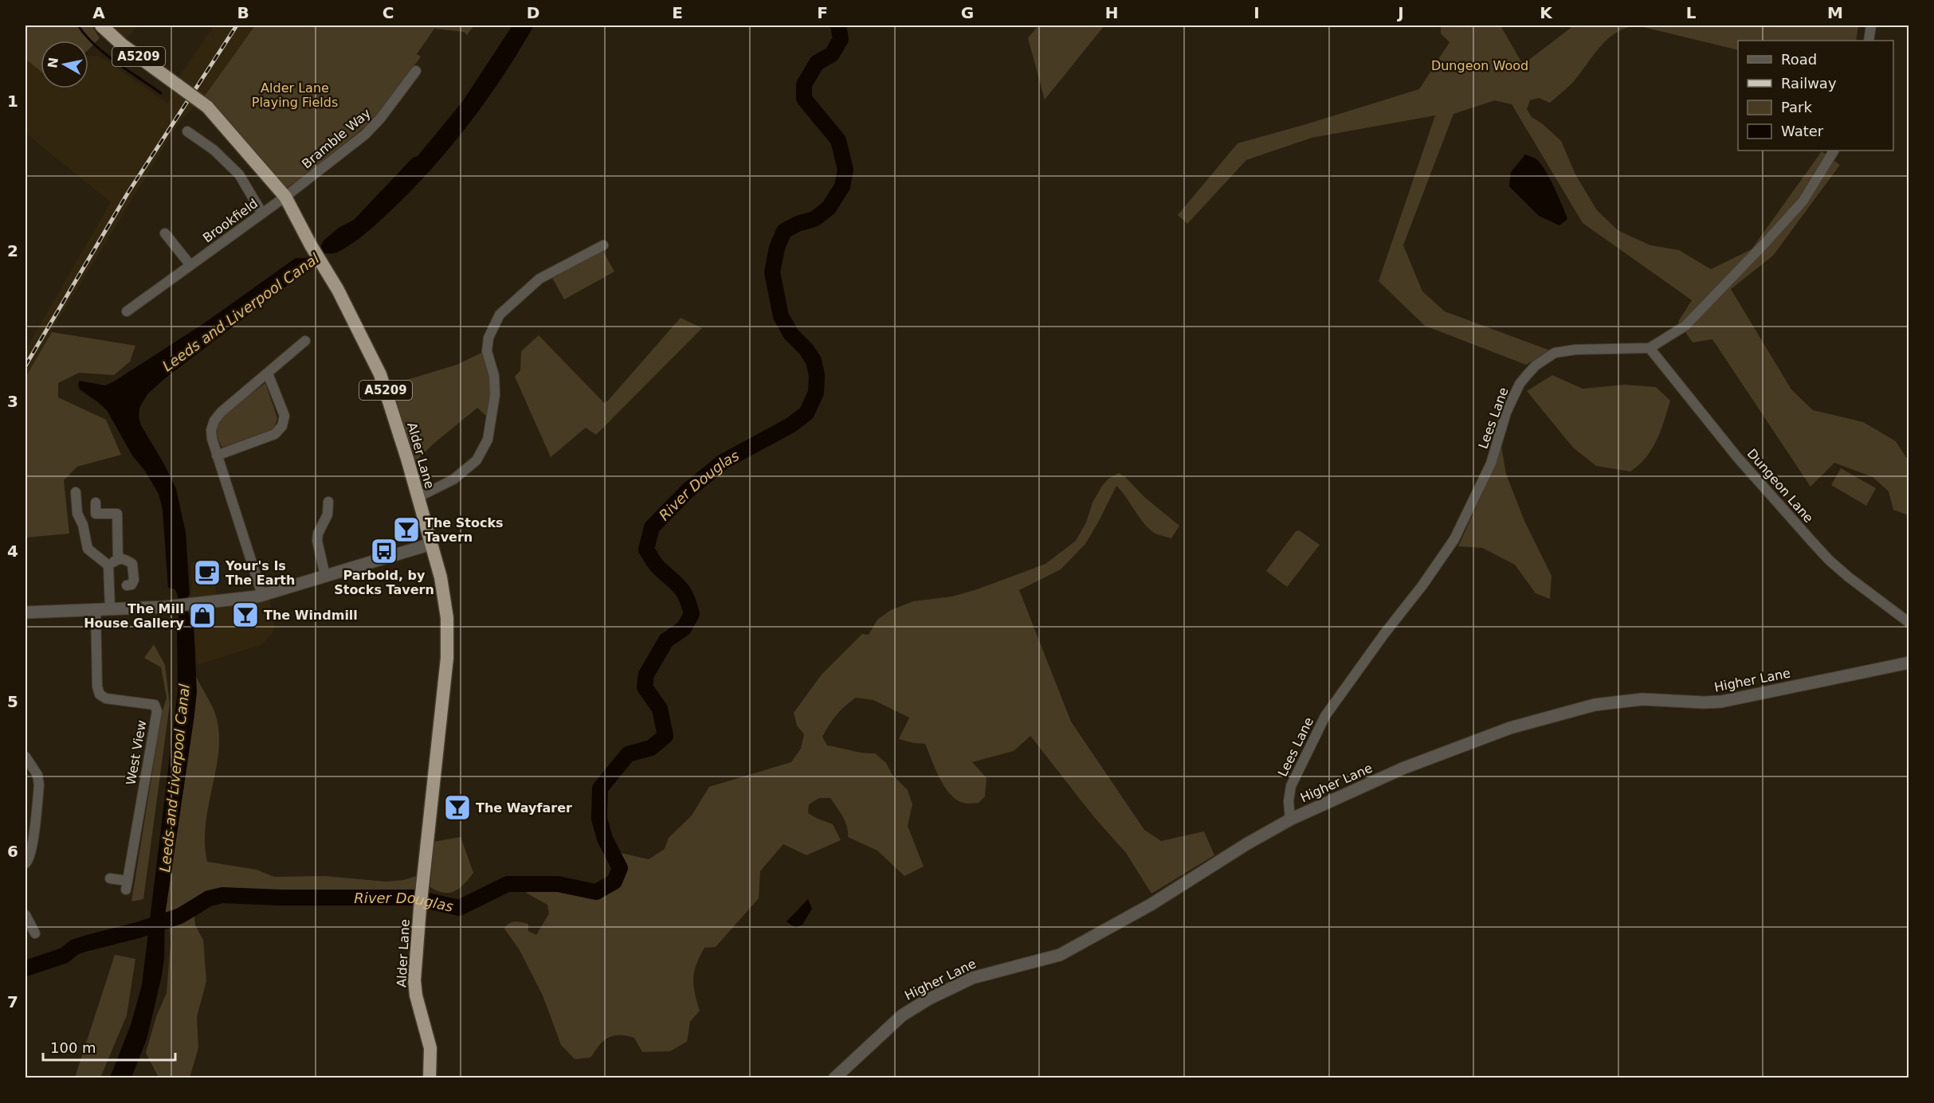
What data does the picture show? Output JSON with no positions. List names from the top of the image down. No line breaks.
{"streets":{"highway":["A5209","Alder Lane"],"street":["Bramble Way","Brookfield","Lees Lane","Dungeon Lane","Higher Lane","West View"]},"crossings":[["Bramble Way","Brookfield"],["Bramble Way","Alder Lane"],["Brookfield","Alder Lane"],["Lees Lane","Dungeon Lane"],["Lees Lane","Higher Lane"]],"water":["Leeds and Liverpool Canal","River Douglas"],"parks":["Dungeon Wood","Alder Lane Playing Fields"],"places":{"bar":["The Stocks Tavern","The Windmill","The Wayfarer"],"bus stop":["Parbold, by Stocks Tavern"],"cafe":["Your's Is The Earth"],"shop":["The Mill House Gallery"]},"legend":["Road","Railway","Park","Water"],"scale_bar":"100 m","north":"left","grid":{"columns":["A","B","C","D","E","F","G","H","I","J","K","L","M"],"rows":["1","2","3","4","5","6","7"]}}
